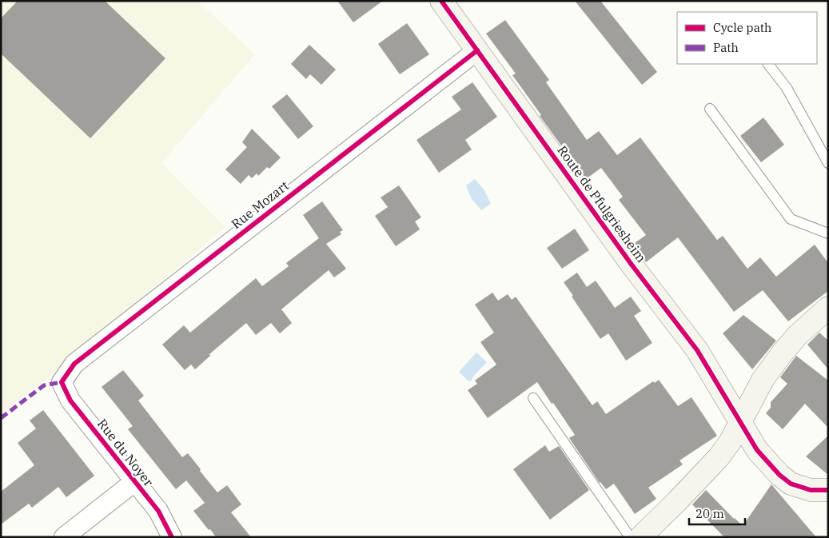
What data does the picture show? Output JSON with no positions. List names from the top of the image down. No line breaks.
{"streets":{"street":["Route de Pfulgriesheim","Rue Mozart","Rue du Noyer"]},"crossings":[["Route de Pfulgriesheim","Rue Mozart"],["Rue Mozart","Rue du Noyer"]],"legend":["Cycle path","Path"],"scale_bar":"20 m"}
